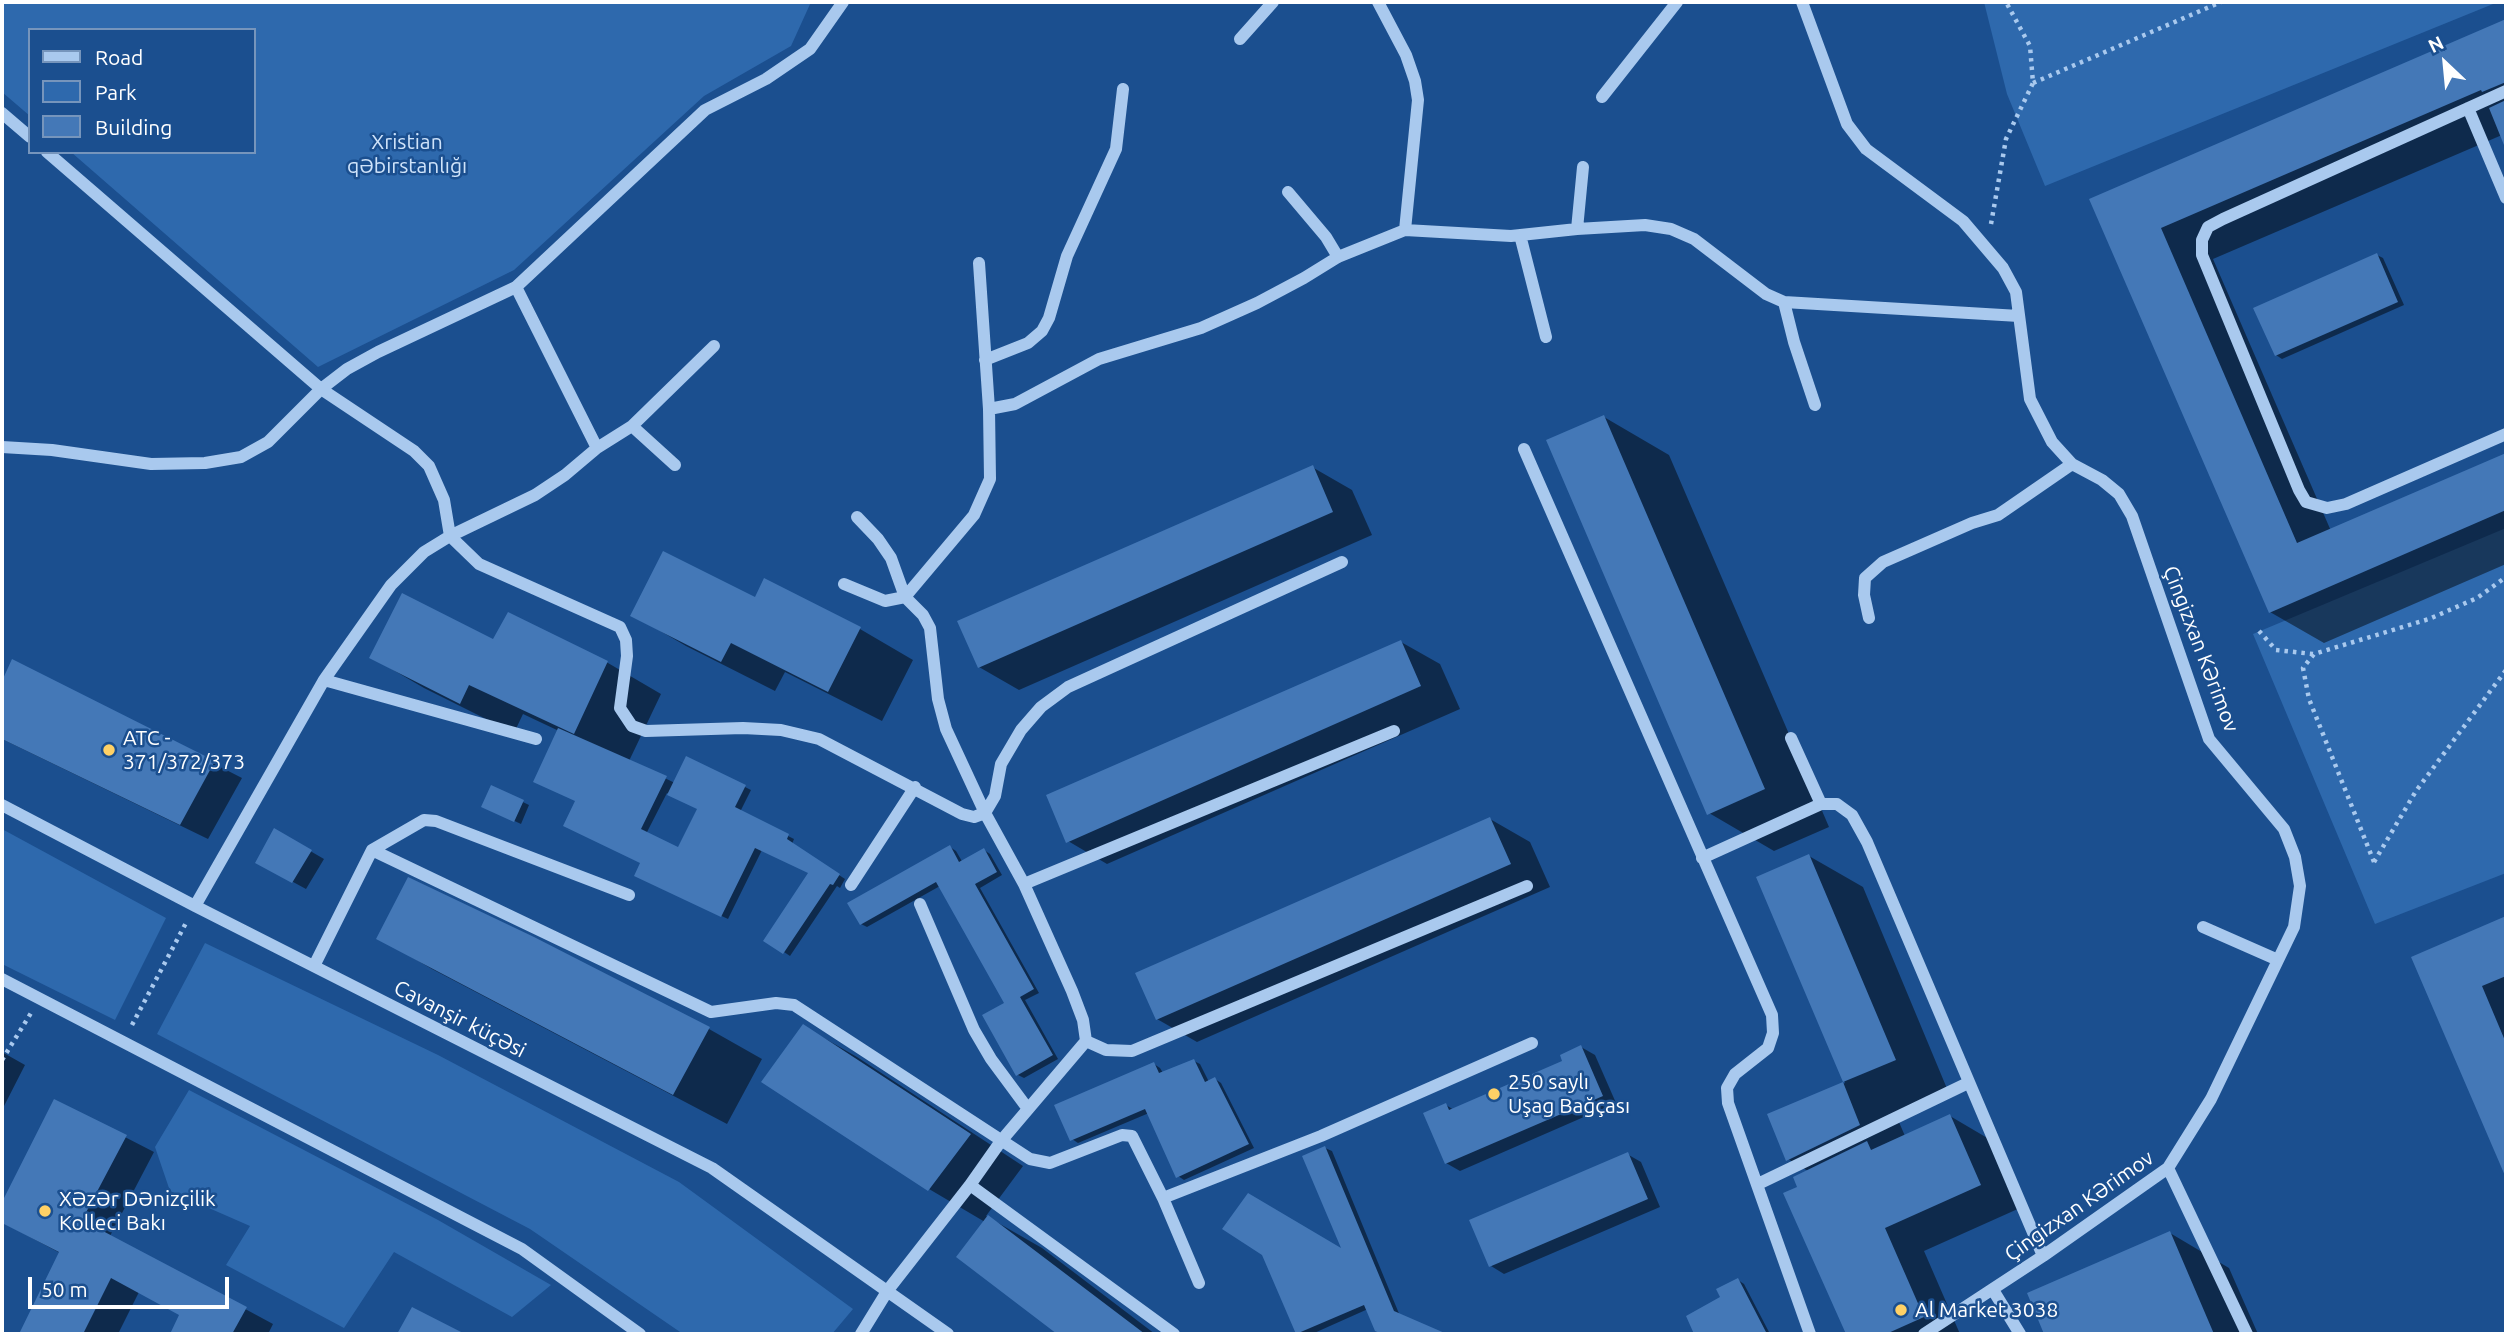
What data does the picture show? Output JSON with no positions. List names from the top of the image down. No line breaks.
{"streets":{"street":["Çingizxan Kərimov","Cavanşir küçəsi"]},"parks":["Xristian qəbirstanlığı"],"places":["ATC - 371/372/373","250 saylı Uşag Bağçası","Xəzər Dənizçilik Kolleci Bakı","Al Market 3038"],"legend":["Road","Park","Building"],"scale_bar":"50 m","north":"top left"}
